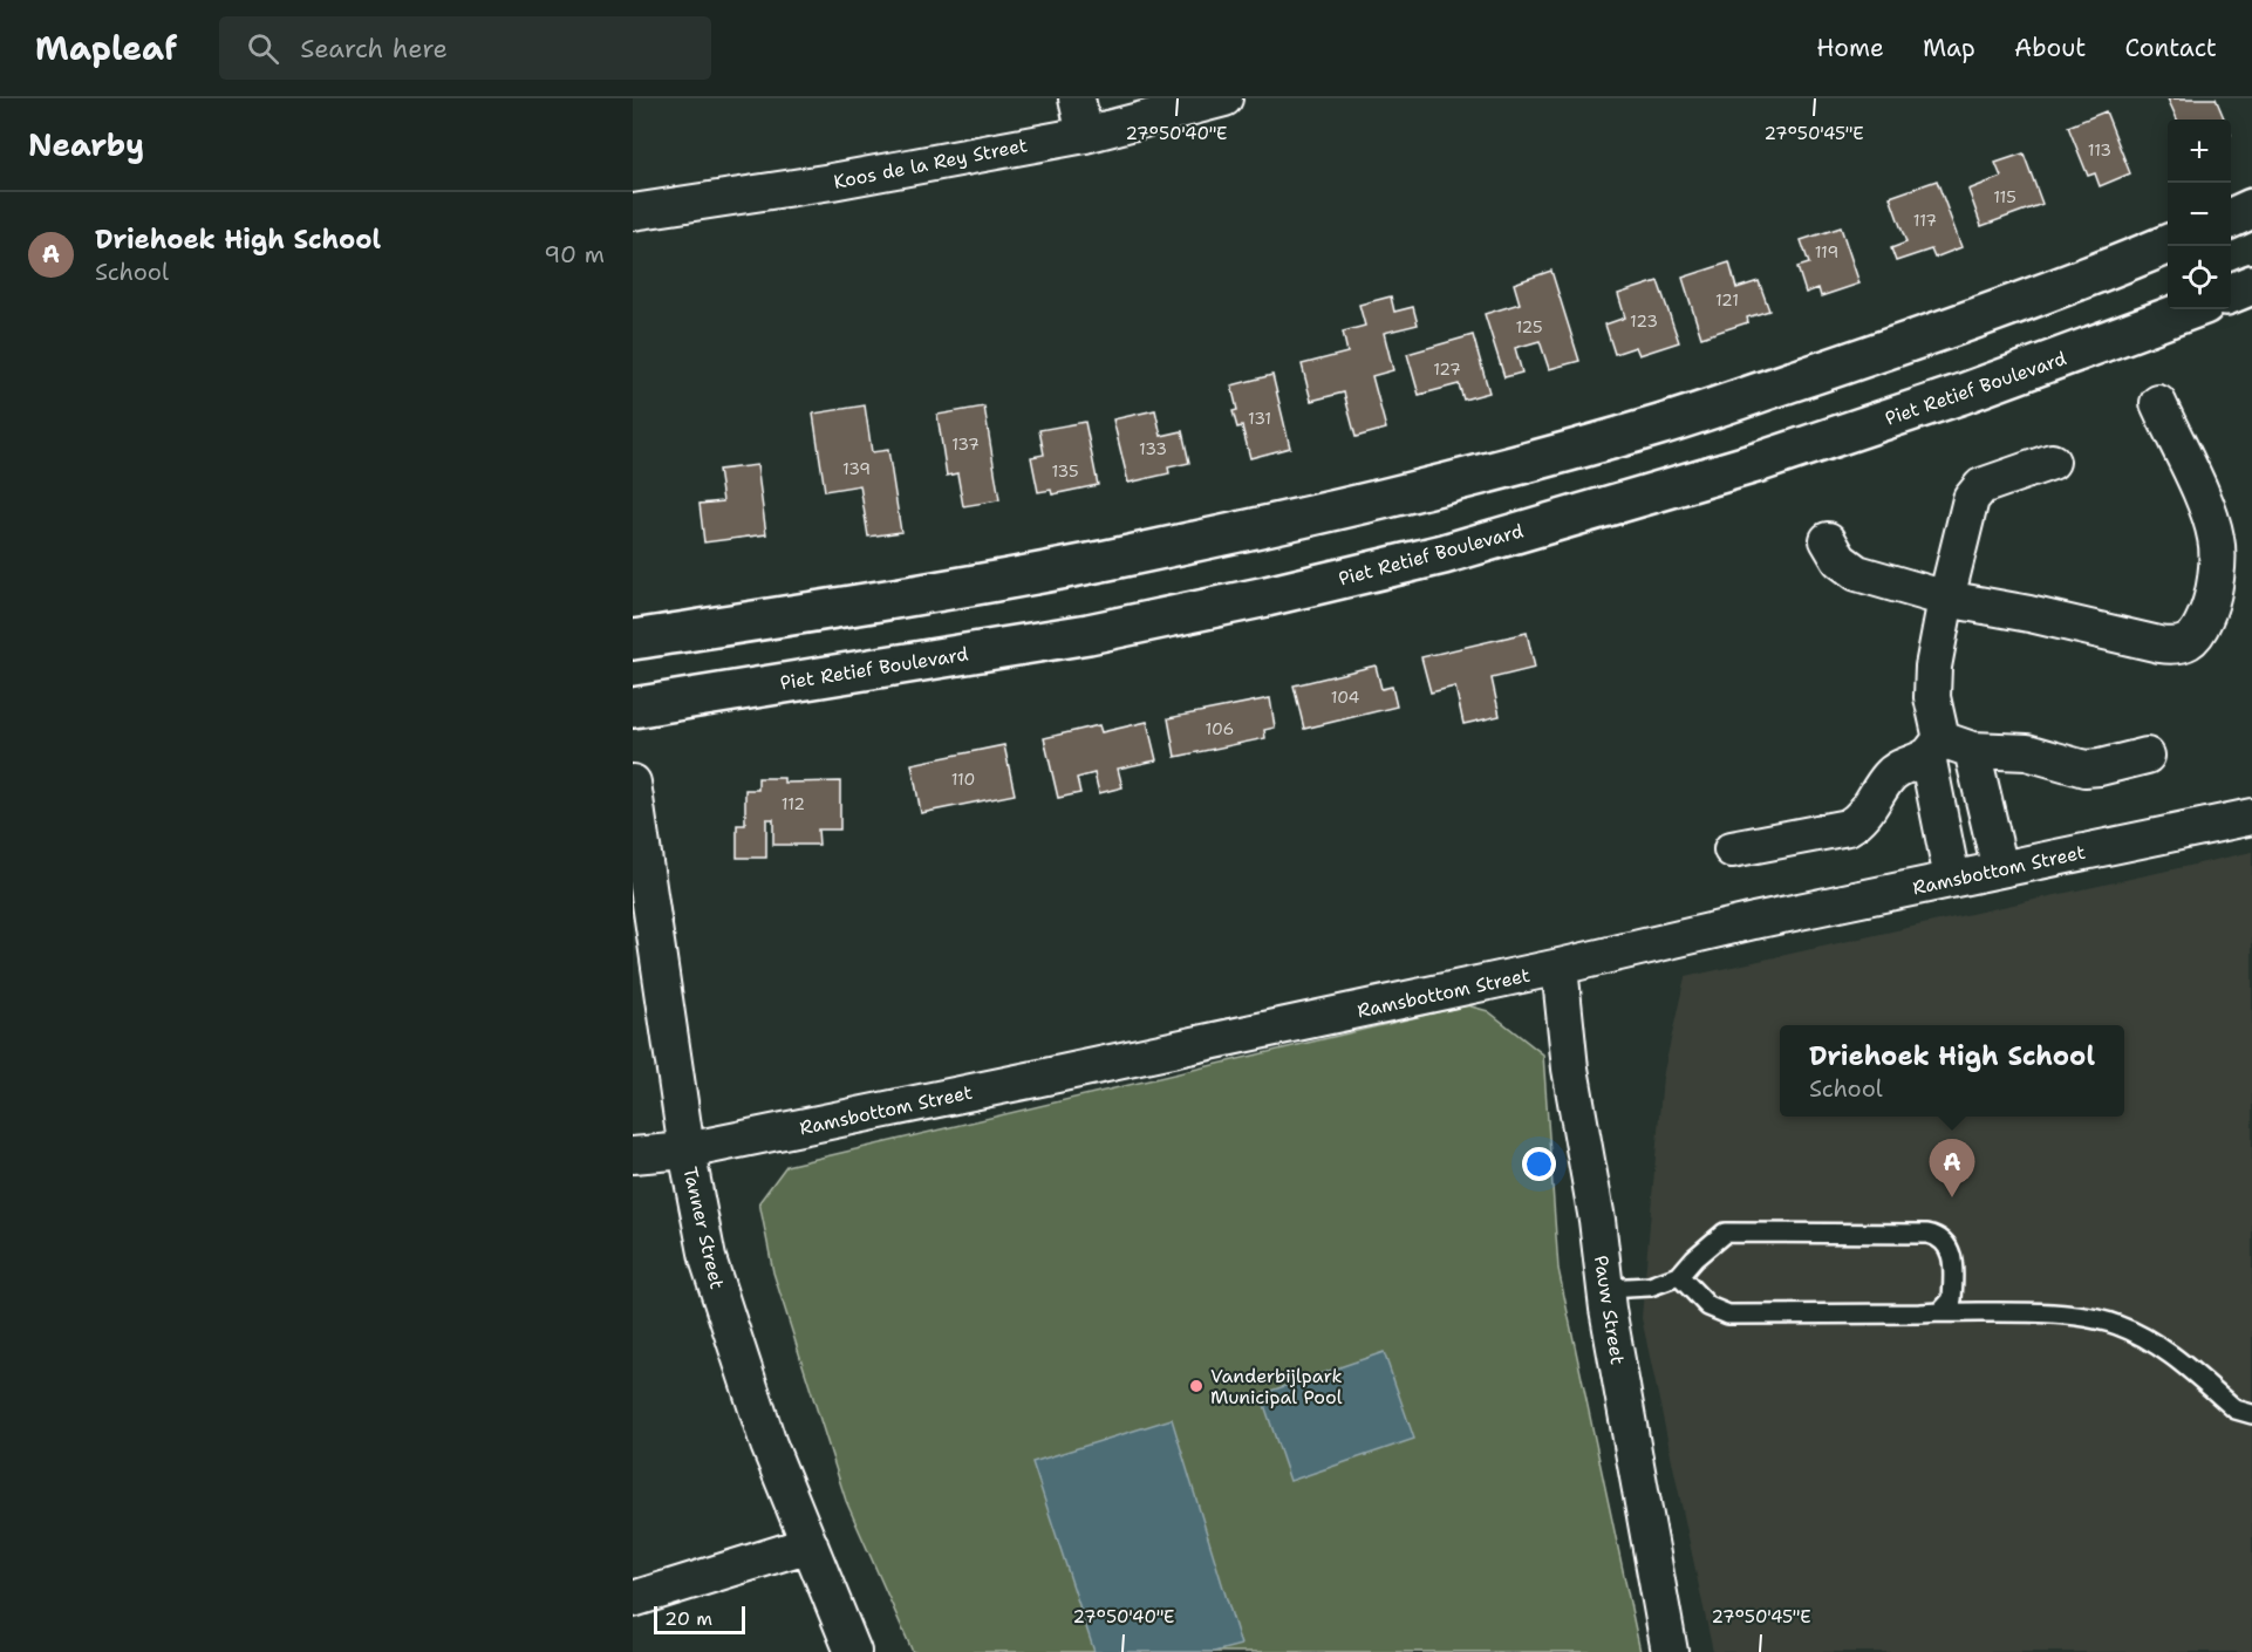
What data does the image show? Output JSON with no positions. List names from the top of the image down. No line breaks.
{"streets":{"street":["Koos de la Rey Street","Piet Retief Boulevard","Ramsbottom Street","Tanner Street","Pauw Street"]},"crossings":[["Ramsbottom Street","Tanner Street"],["Ramsbottom Street","Pauw Street"]],"places":["Vanderbijlpark Municipal Pool"],"house_numbers":["113","115","117","119","121","123","125","127","131","137","133","139","135","104","106","110","112"],"scale_bar":"20 m","page":{"header":"Mapleaf","search":"Search here","nav":["Home","Map","About","Contact"],"heading":"Nearby","map_buttons":["+","−"],"list":[{"mark":"A","name":"Driehoek High School","note":"School","value":"90 m"}],"popup":["Driehoek High School","School"],"pins":"A","scale":"20 m"},"coordinates":["27°50'40\"E","27°50'45\"E"]}
